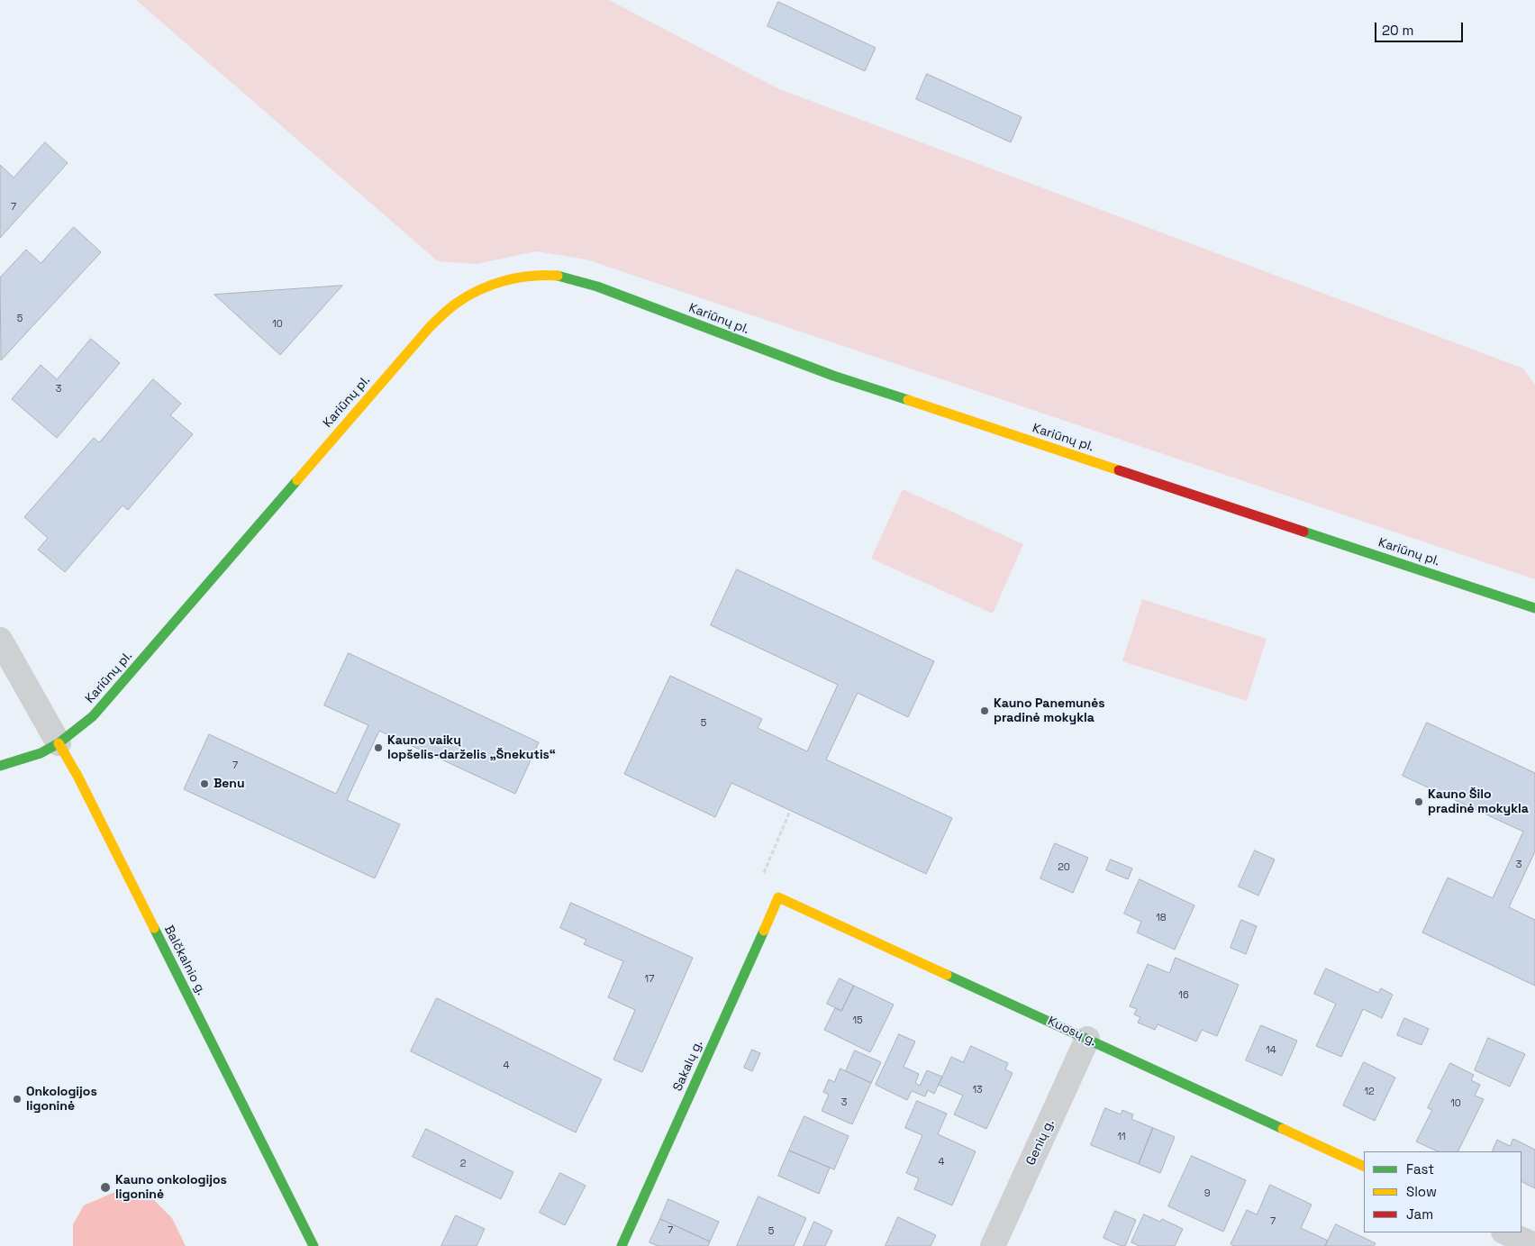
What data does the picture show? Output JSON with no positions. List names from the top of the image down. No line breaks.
{"streets":{"street":["Kariūnų pl.","Balčkalnio g.","Kuosų g.","Sakalų g.","Genių g."]},"crossings":[["Kariūnų pl.","Balčkalnio g."],["Kuosų g.","Sakalų g."],["Kuosų g.","Genių g."]],"places":["Kauno Panemunės pradinė mokykla","Kauno vaikų lopšelis-darželis „Šnekutis“","Benu","Kauno Šilo pradinė mokykla","Onkologijos ligoninė","Kauno onkologijos ligoninė"],"house_numbers":["7","5","10","3","5","7","3","20","18","17","16","15","14","4","13","12","3","10","11","4","2","9","7","7","5"],"legend":["Fast","Slow","Jam"],"scale_bar":"20 m"}
